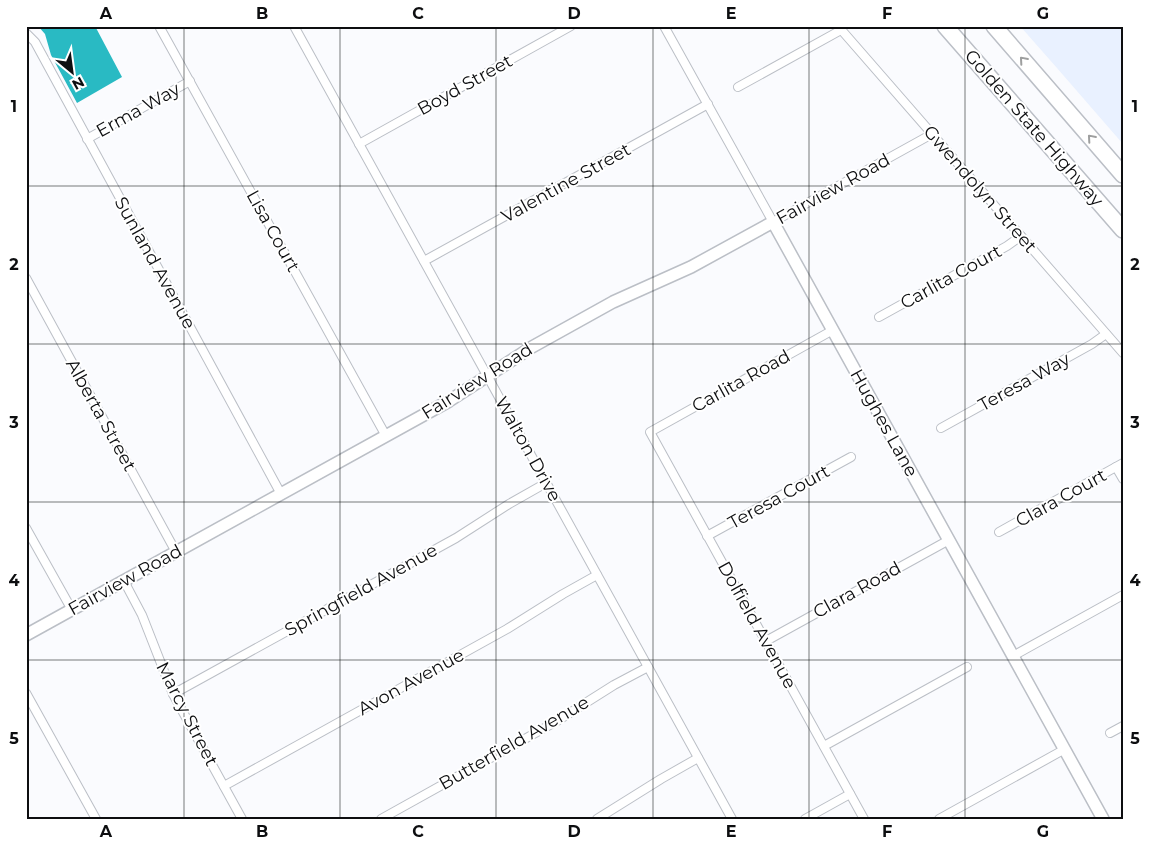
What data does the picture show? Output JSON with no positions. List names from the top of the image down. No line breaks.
{"streets":{"highway":["Golden State Highway"],"street":["Boyd Street","Erma Way","Valentine Street","Fairview Road","Gwendolyn Street","Lisa Court","Sunland Avenue","Carlita Court","Carlita Road","Teresa Way","Alberta Street","Hughes Lane","Walton Drive","Teresa Court","Clara Court","Springfield Avenue","Clara Road","Dolfield Avenue","Avon Avenue","Marcy Street","Butterfield Avenue"]},"crossings":[["Boyd Street","Walton Drive"],["Erma Way","Lisa Court"],["Erma Way","Sunland Avenue"],["Valentine Street","Hughes Lane"],["Valentine Street","Walton Drive"],["Fairview Road","Gwendolyn Street"],["Fairview Road","Lisa Court"],["Fairview Road","Sunland Avenue"],["Fairview Road","Alberta Street"],["Fairview Road","Hughes Lane"],["Fairview Road","Walton Drive"],["Fairview Road","Marcy Street"],["Gwendolyn Street","Carlita Court"],["Gwendolyn Street","Teresa Way"],["Carlita Road","Hughes Lane"],["Carlita Road","Dolfield Avenue"],["Hughes Lane","Clara Road"],["Walton Drive","Springfield Avenue"],["Walton Drive","Avon Avenue"],["Walton Drive","Butterfield Avenue"],["Teresa Court","Dolfield Avenue"],["Springfield Avenue","Marcy Street"],["Clara Road","Dolfield Avenue"],["Avon Avenue","Marcy Street"]],"north":"bottom right","grid":{"columns":["A","B","C","D","E","F","G"],"rows":["1","2","3","4","5"]}}
